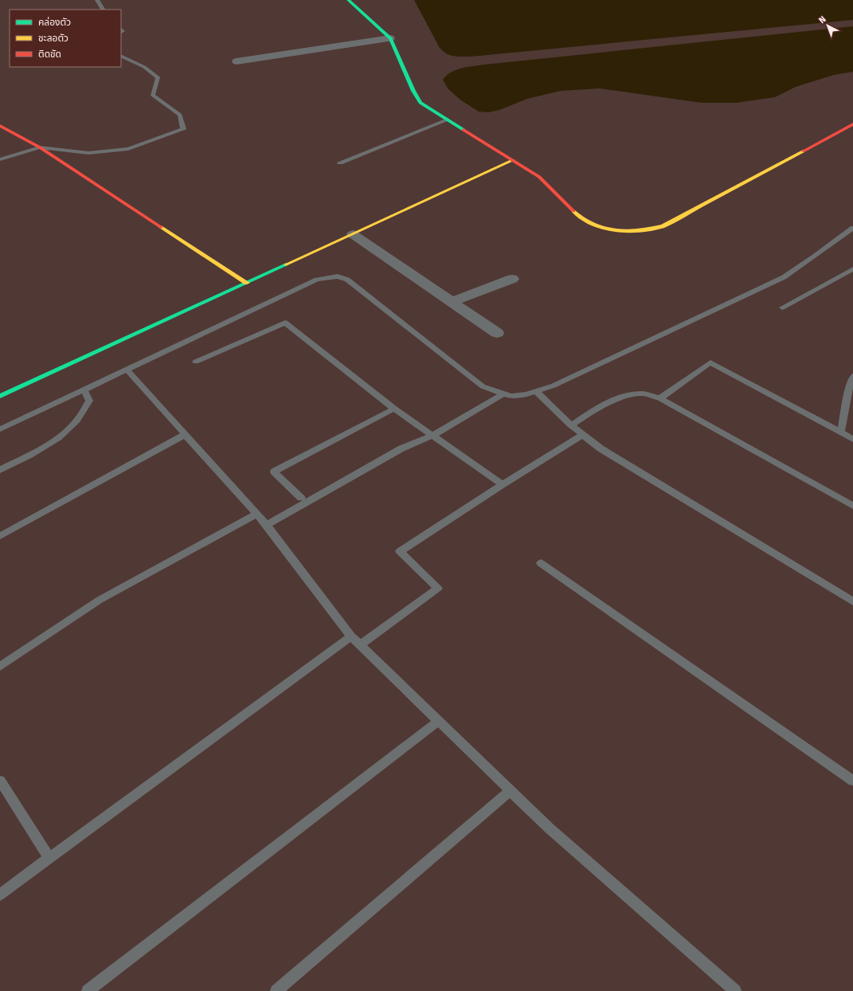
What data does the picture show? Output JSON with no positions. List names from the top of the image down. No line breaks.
{"legend":["คล่องตัว","ชะลอตัว","ติดขัด"],"north":"top left"}
